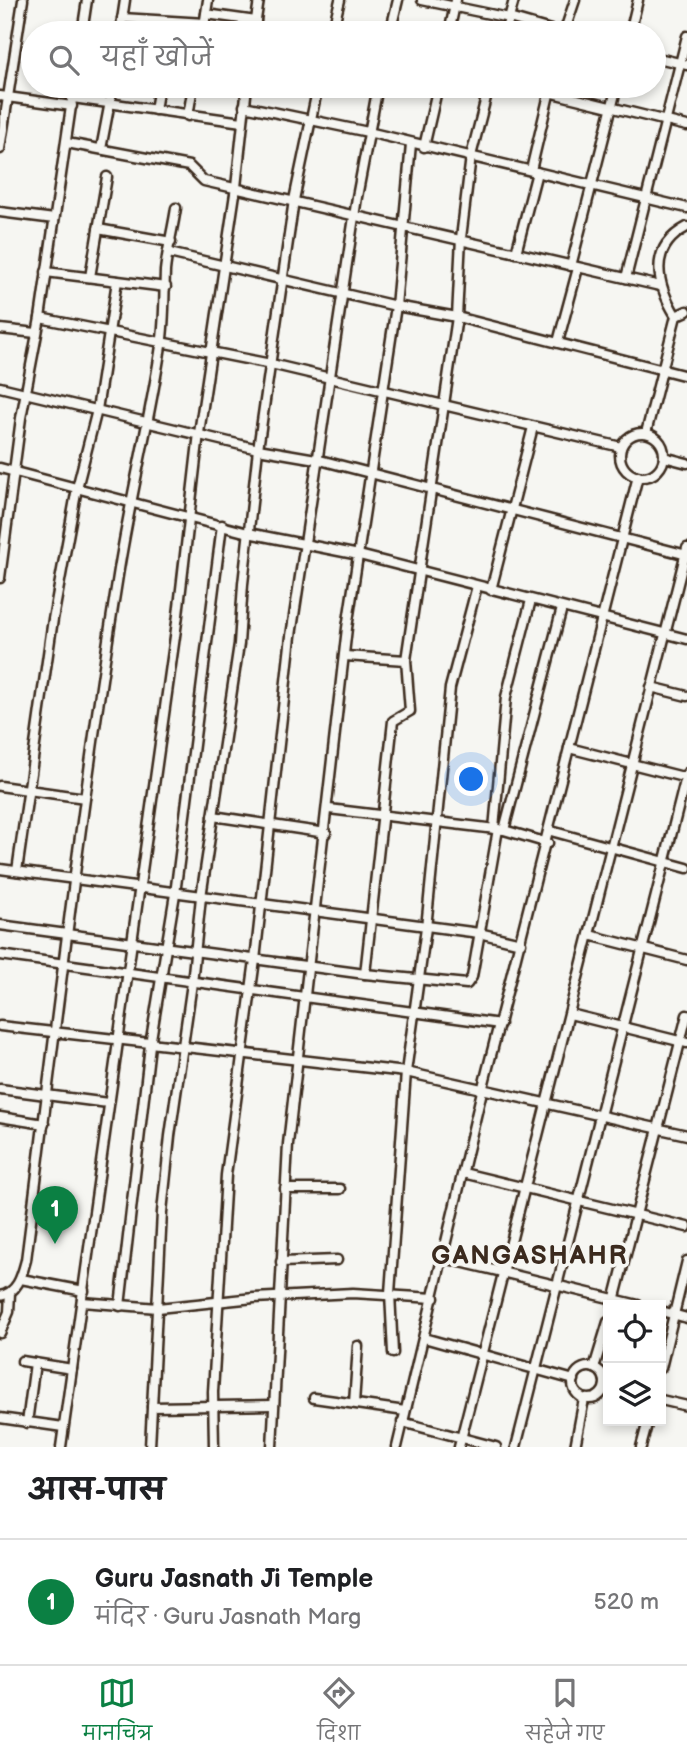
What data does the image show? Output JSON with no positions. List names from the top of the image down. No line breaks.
{"districts":["GANGASHAHR"],"page":{"search":"यहाँ खोजें","pins":"1","heading":"आस-पास","list":[{"mark":"1","name":"Guru Jasnath Ji Temple","note":"मंदिर · Guru Jasnath Marg","value":"520 m"}],"nav":["मानचित्र","दिशा","सहेजे गए"]}}
